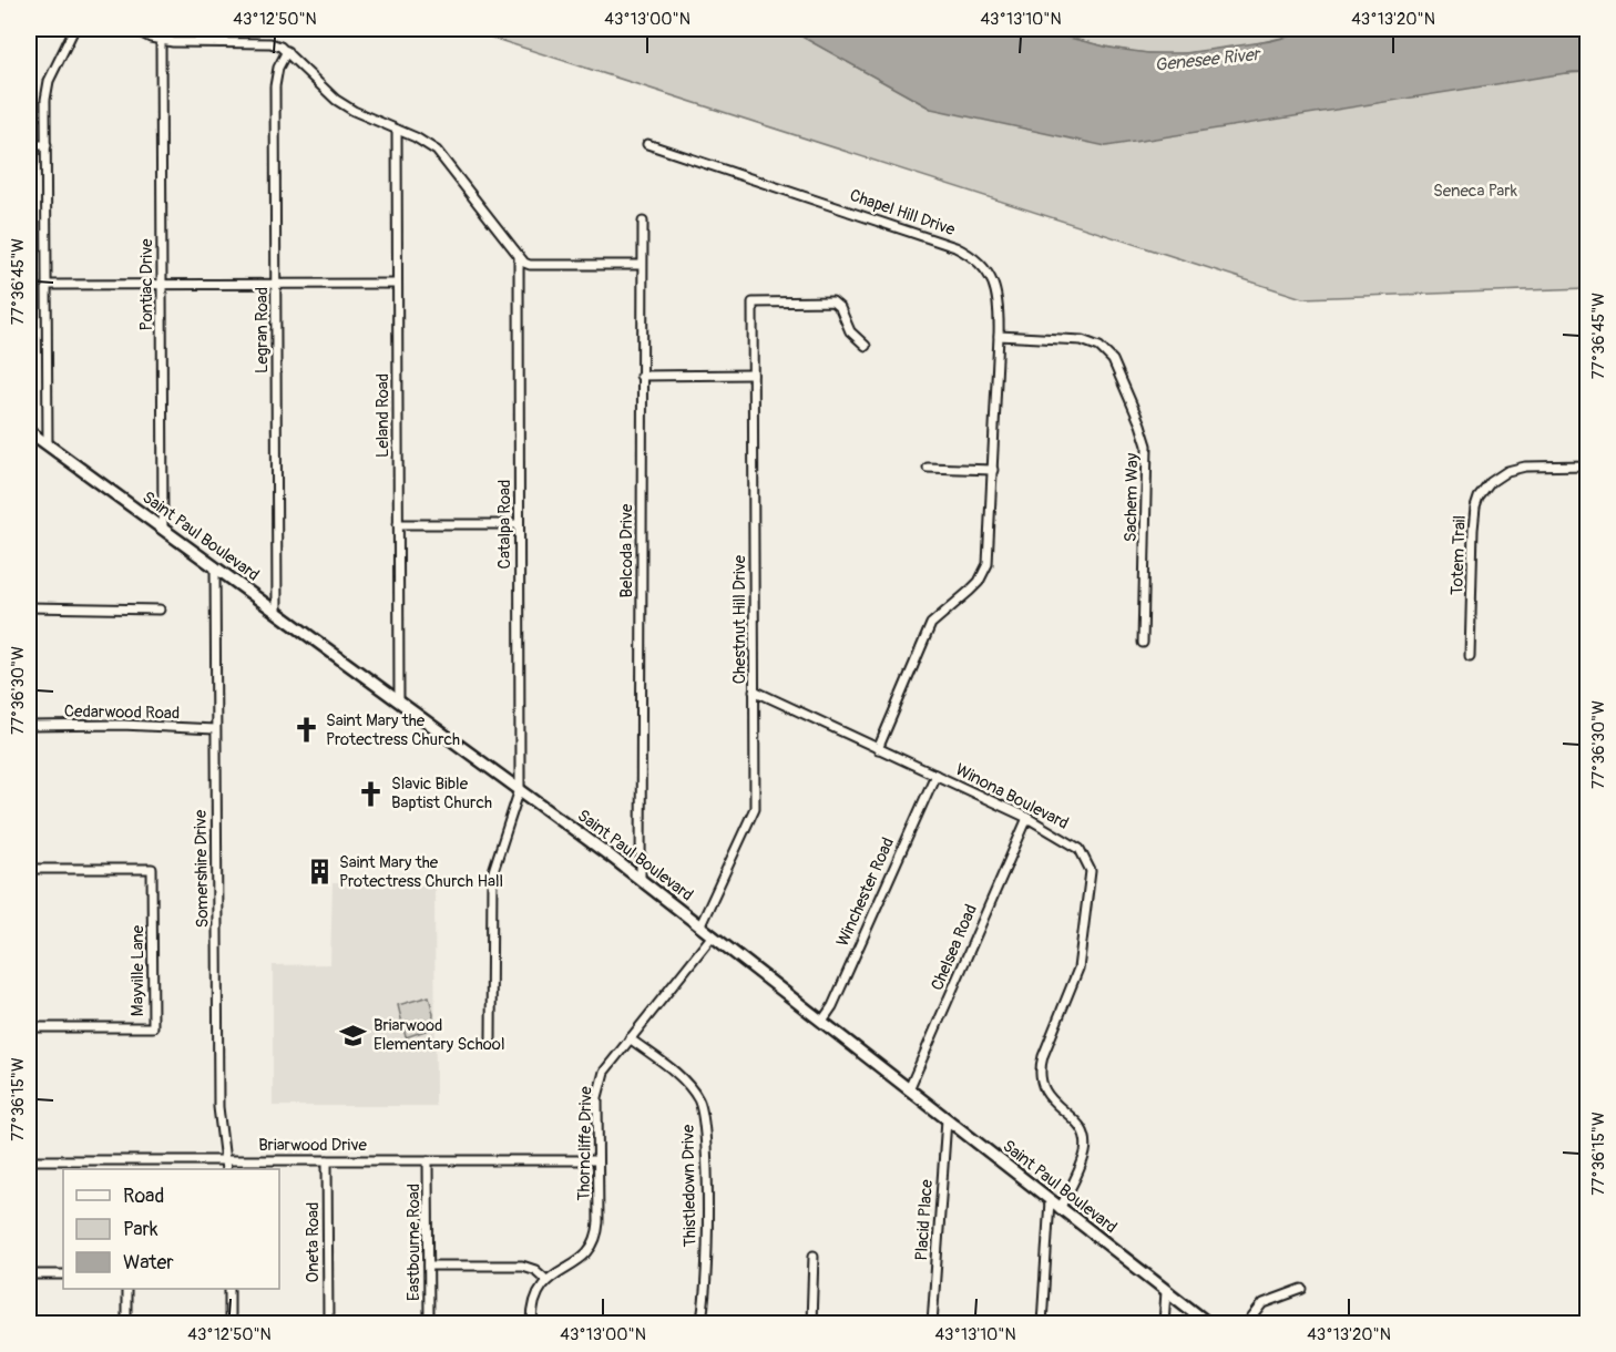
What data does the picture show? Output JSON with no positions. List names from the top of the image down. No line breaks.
{"streets":{"main road":["Saint Paul Boulevard"],"street":["Chapel Hill Drive","Pontiac Drive","Legran Road","Leland Road","Sachem Way","Catalpa Road","Belcoda Drive","Totem Trail","Chestnut Hill Drive","Cedarwood Road","Winona Boulevard","Somershire Drive","Winchester Road","Chelsea Road","Mayville Lane","Thorncliffe Drive","Briarwood Drive","Thistledown Drive","Placid Place","Oneta Road","Eastbourne Road"]},"crossings":[["Chapel Hill Drive","Sachem Way"],["Chapel Hill Drive","Winona Boulevard"],["Pontiac Drive","Saint Paul Boulevard"],["Legran Road","Saint Paul Boulevard"],["Leland Road","Saint Paul Boulevard"],["Catalpa Road","Saint Paul Boulevard"],["Saint Paul Boulevard","Belcoda Drive"],["Saint Paul Boulevard","Chestnut Hill Drive"],["Saint Paul Boulevard","Winona Boulevard"],["Saint Paul Boulevard","Somershire Drive"],["Saint Paul Boulevard","Winchester Road"],["Saint Paul Boulevard","Chelsea Road"],["Saint Paul Boulevard","Thorncliffe Drive"],["Saint Paul Boulevard","Placid Place"],["Chestnut Hill Drive","Winona Boulevard"],["Cedarwood Road","Somershire Drive"],["Winona Boulevard","Winchester Road"],["Winona Boulevard","Chelsea Road"],["Somershire Drive","Briarwood Drive"],["Thorncliffe Drive","Briarwood Drive"],["Thorncliffe Drive","Thistledown Drive"],["Briarwood Drive","Oneta Road"],["Briarwood Drive","Eastbourne Road"]],"water":["Genesee River"],"parks":["Seneca Park"],"places":{"church":["Saint Mary the Protectress Church","Slavic Bible Baptist Church"],"building":["Saint Mary the Protectress Church Hall"],"school or university":["Briarwood Elementary School"]},"legend":["Road","Park","Water"],"coordinates":["43°12'50\"N","43°13'00\"N","43°13'10\"N","43°13'20\"N","77°36'45\"W","77°36'30\"W","77°36'15\"W"]}
